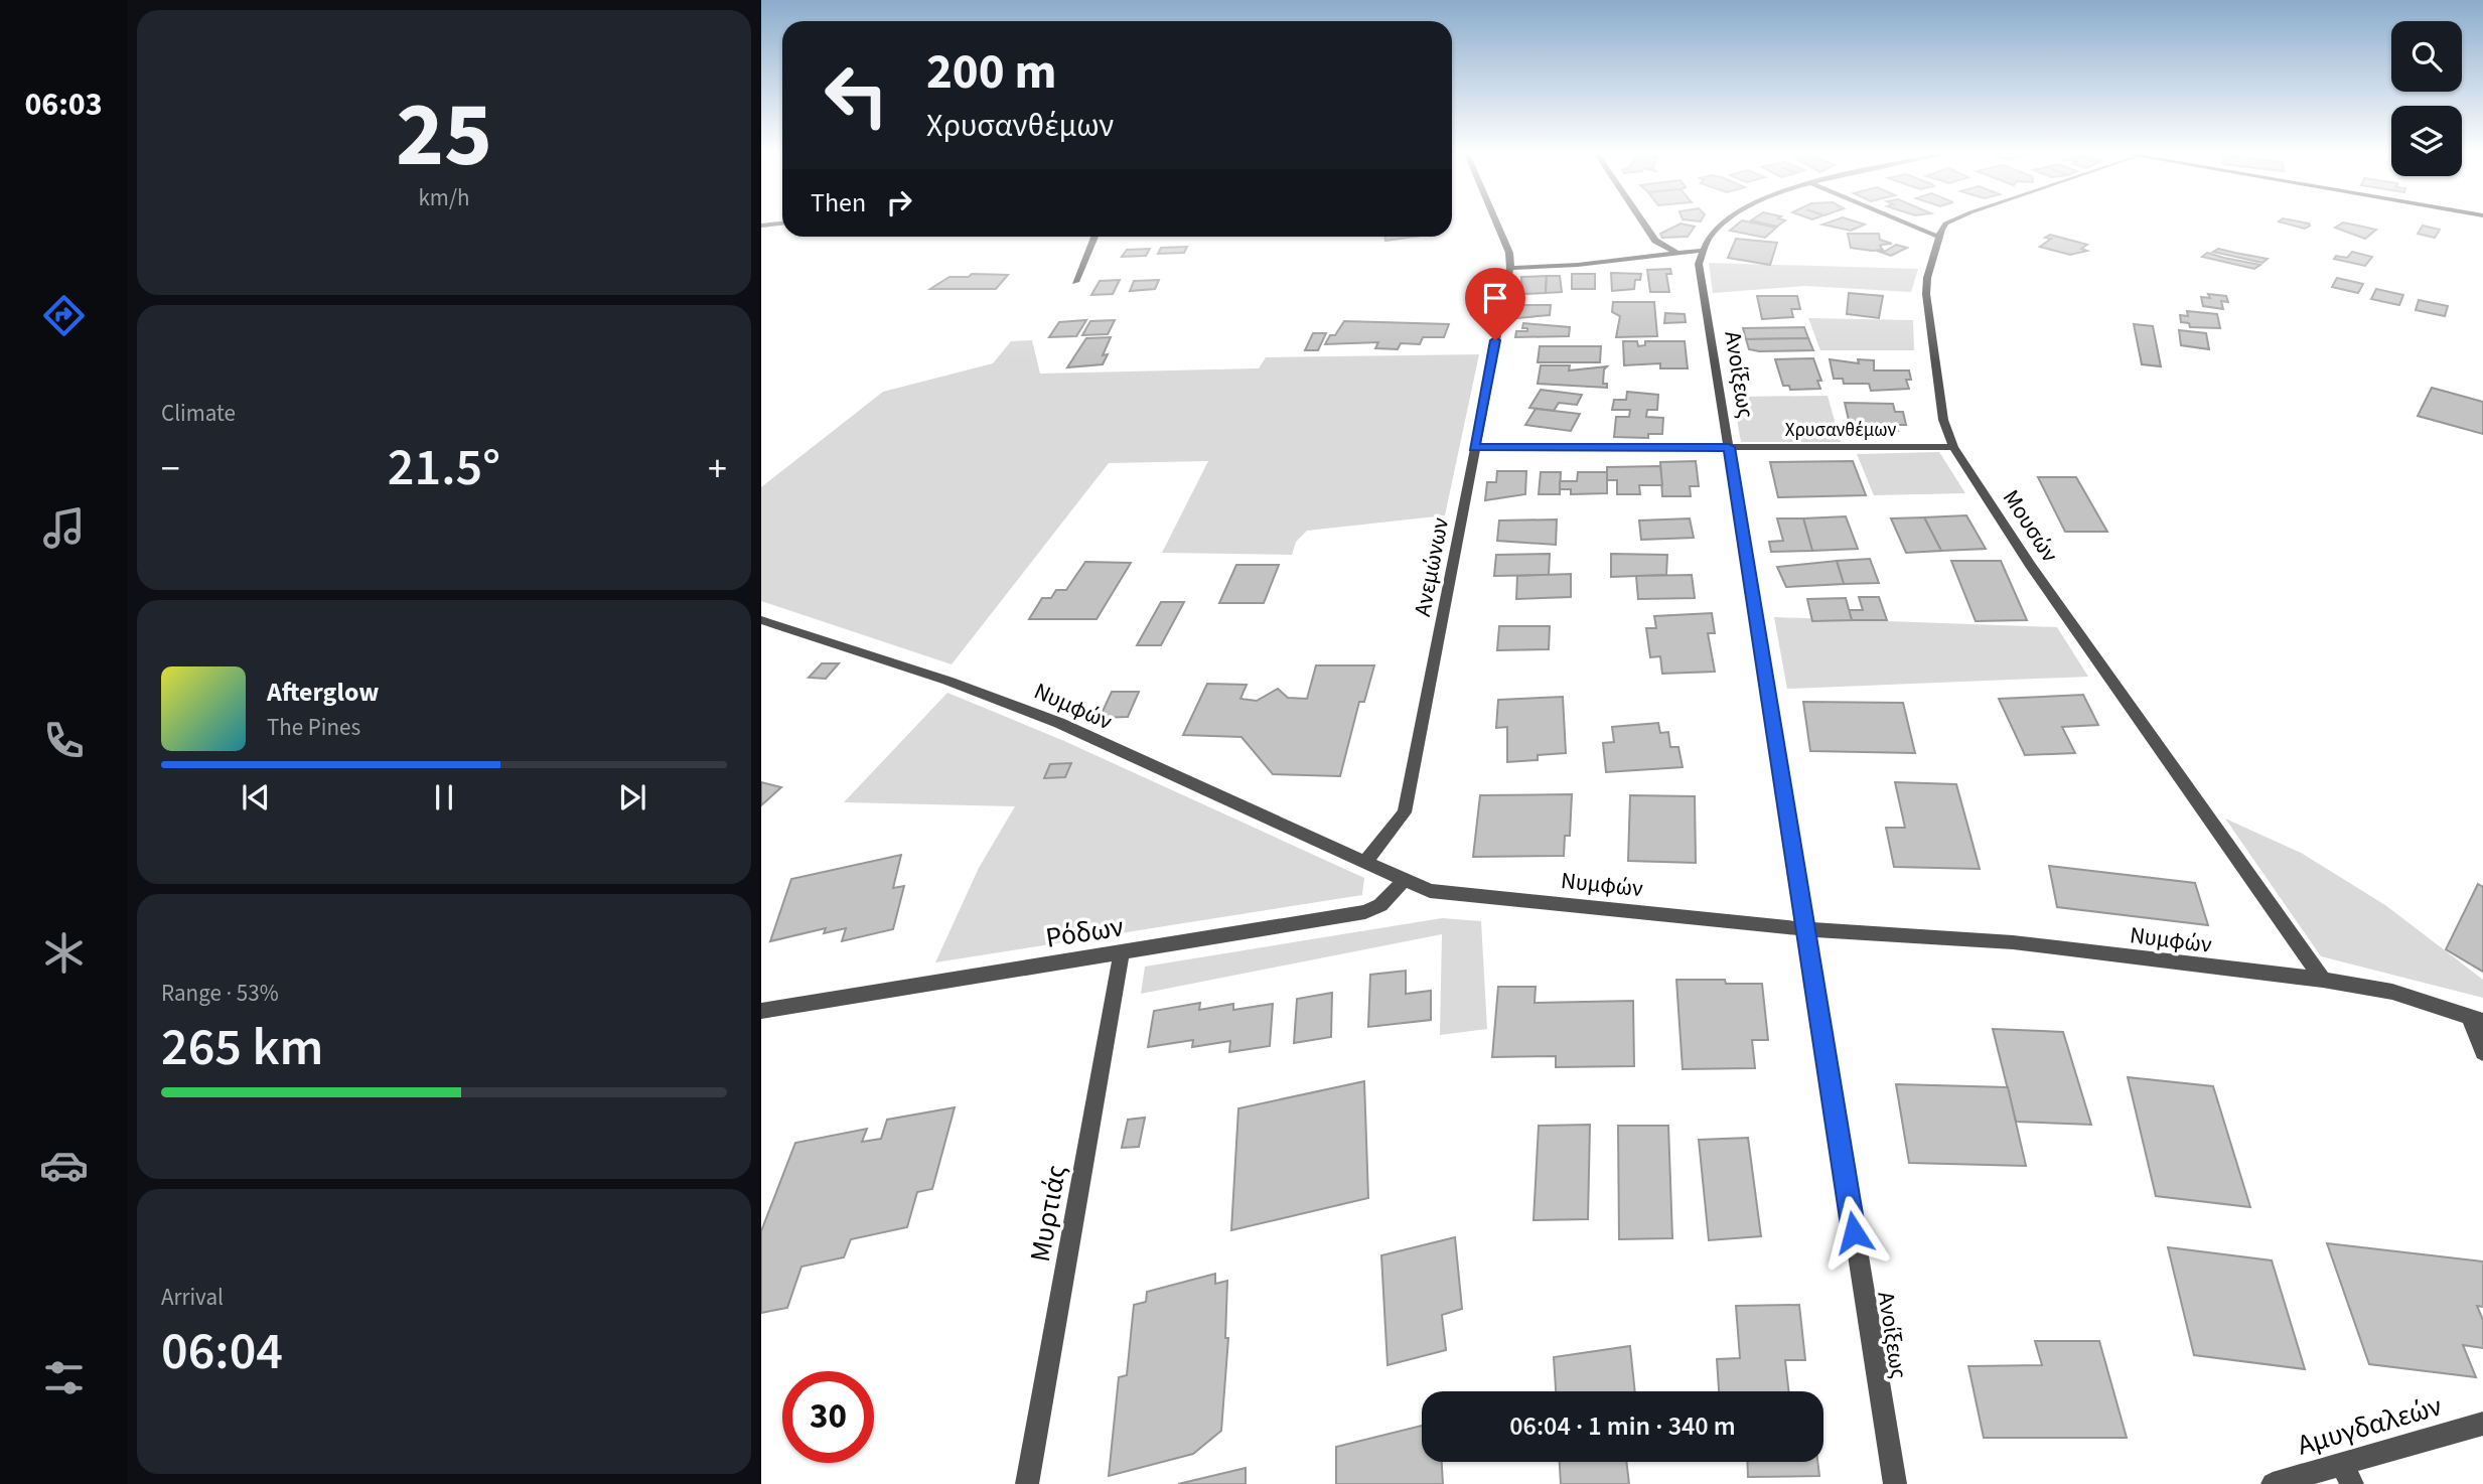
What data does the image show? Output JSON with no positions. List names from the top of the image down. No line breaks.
{"streets":{"street":["Ανοίξεως","Χρυσανθέμων","Μουσών","Ανεμώνων","Νυμφών","Ρόδων","Μυρτιάς","Αμυγδαλεών"]},"crossings":[["Ανοίξεως","Χρυσανθέμων"],["Ανοίξεως","Νυμφών"],["Χρυσανθέμων","Μουσών"],["Χρυσανθέμων","Ανεμώνων"],["Μουσών","Νυμφών"],["Ανεμώνων","Νυμφών"],["Νυμφών","Ρόδων"],["Ρόδων","Μυρτιάς"]],"page":{"tabs":"06:03","tile":[["25","km/h"],"Climate",["Range · 53%","265 km"],["Arrival","06:04"]],"turn":["200 m","Χρυσανθέμων"],"then":"Then","heat":["−","21.5°","+"],"song":["Afterglow","The Pines"],"limit":"30","trip":"06:04 · 1 min · 340 m"}}
